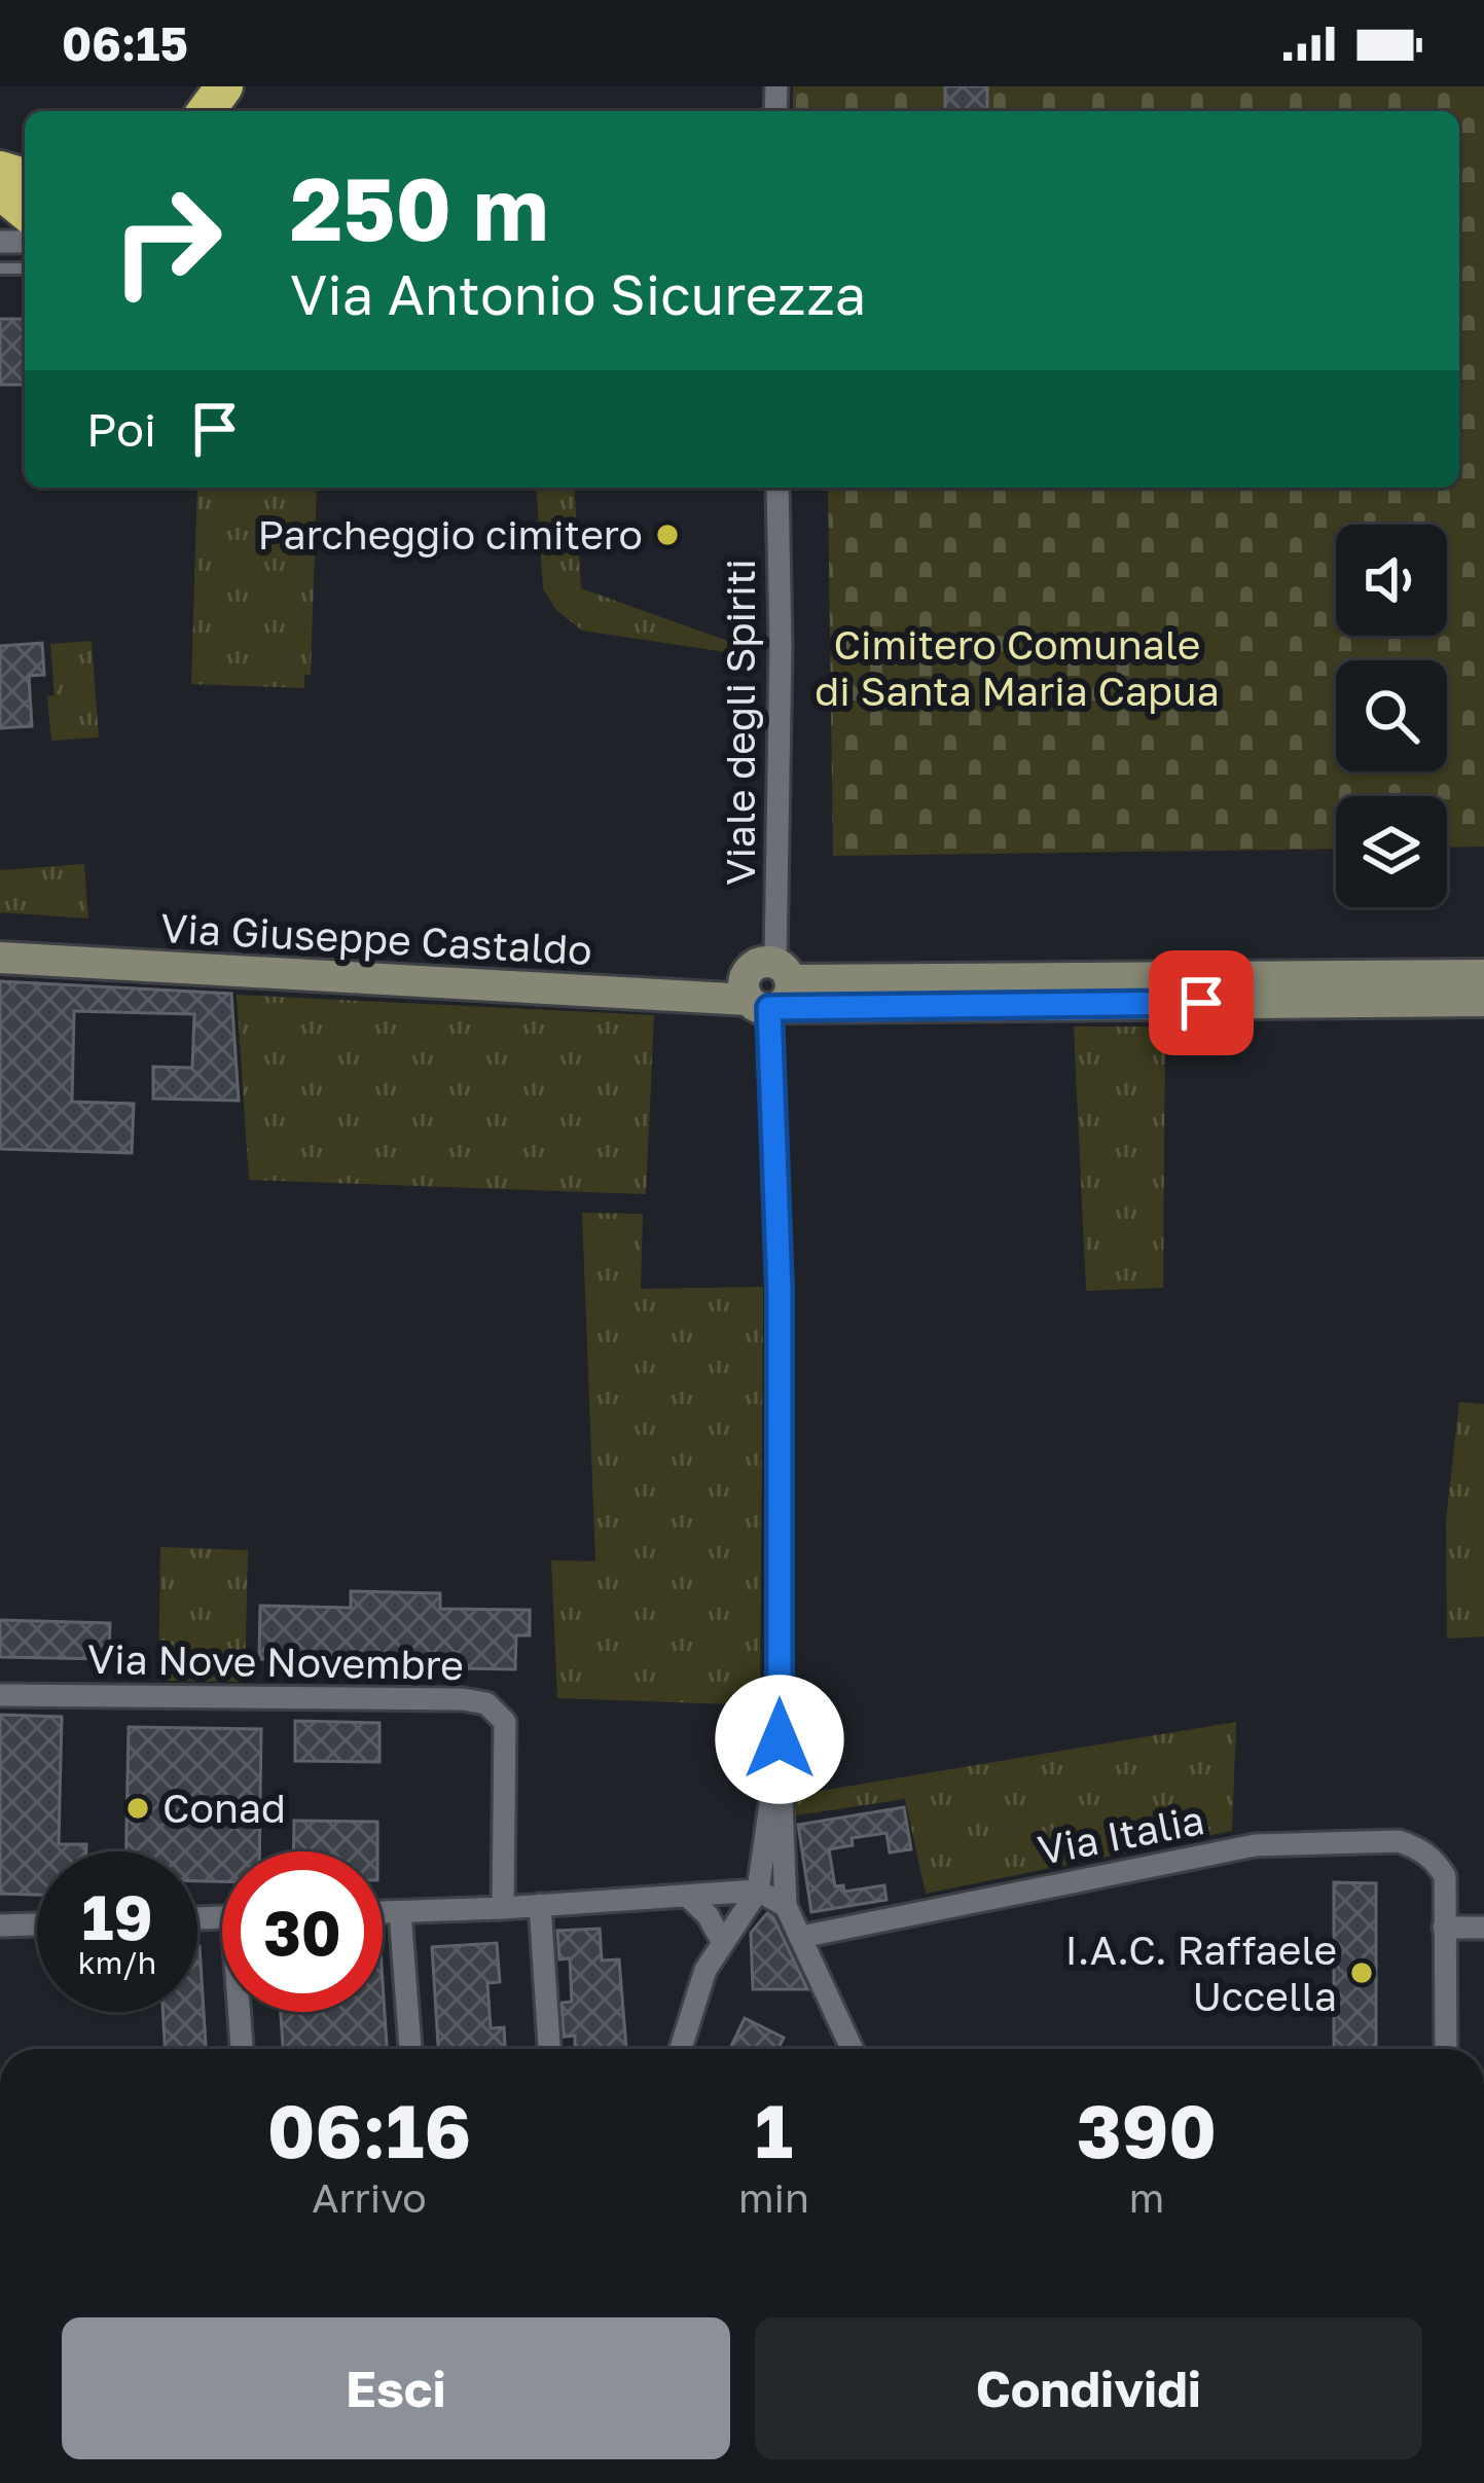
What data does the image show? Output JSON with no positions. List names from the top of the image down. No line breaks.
{"streets":{"street":["Viale degli Spiriti","Via Giuseppe Castaldo","Via Nove Novembre","Via Italia"]},"crossings":[["Viale degli Spiriti","Via Giuseppe Castaldo"]],"parks":["Cimitero Comunale di Santa Maria Capua"],"places":["Parcheggio cimitero","Conad","I.A.C. Raffaele Uccella"],"page":{"status":"06:15","turn":["250 m","Via Antonio Sicurezza"],"then":"Poi","speed":"19 km/h","limit":"30","eta":["06:16","Arrivo","1","min","390","m"],"buttons":["Esci","Condividi"]}}
